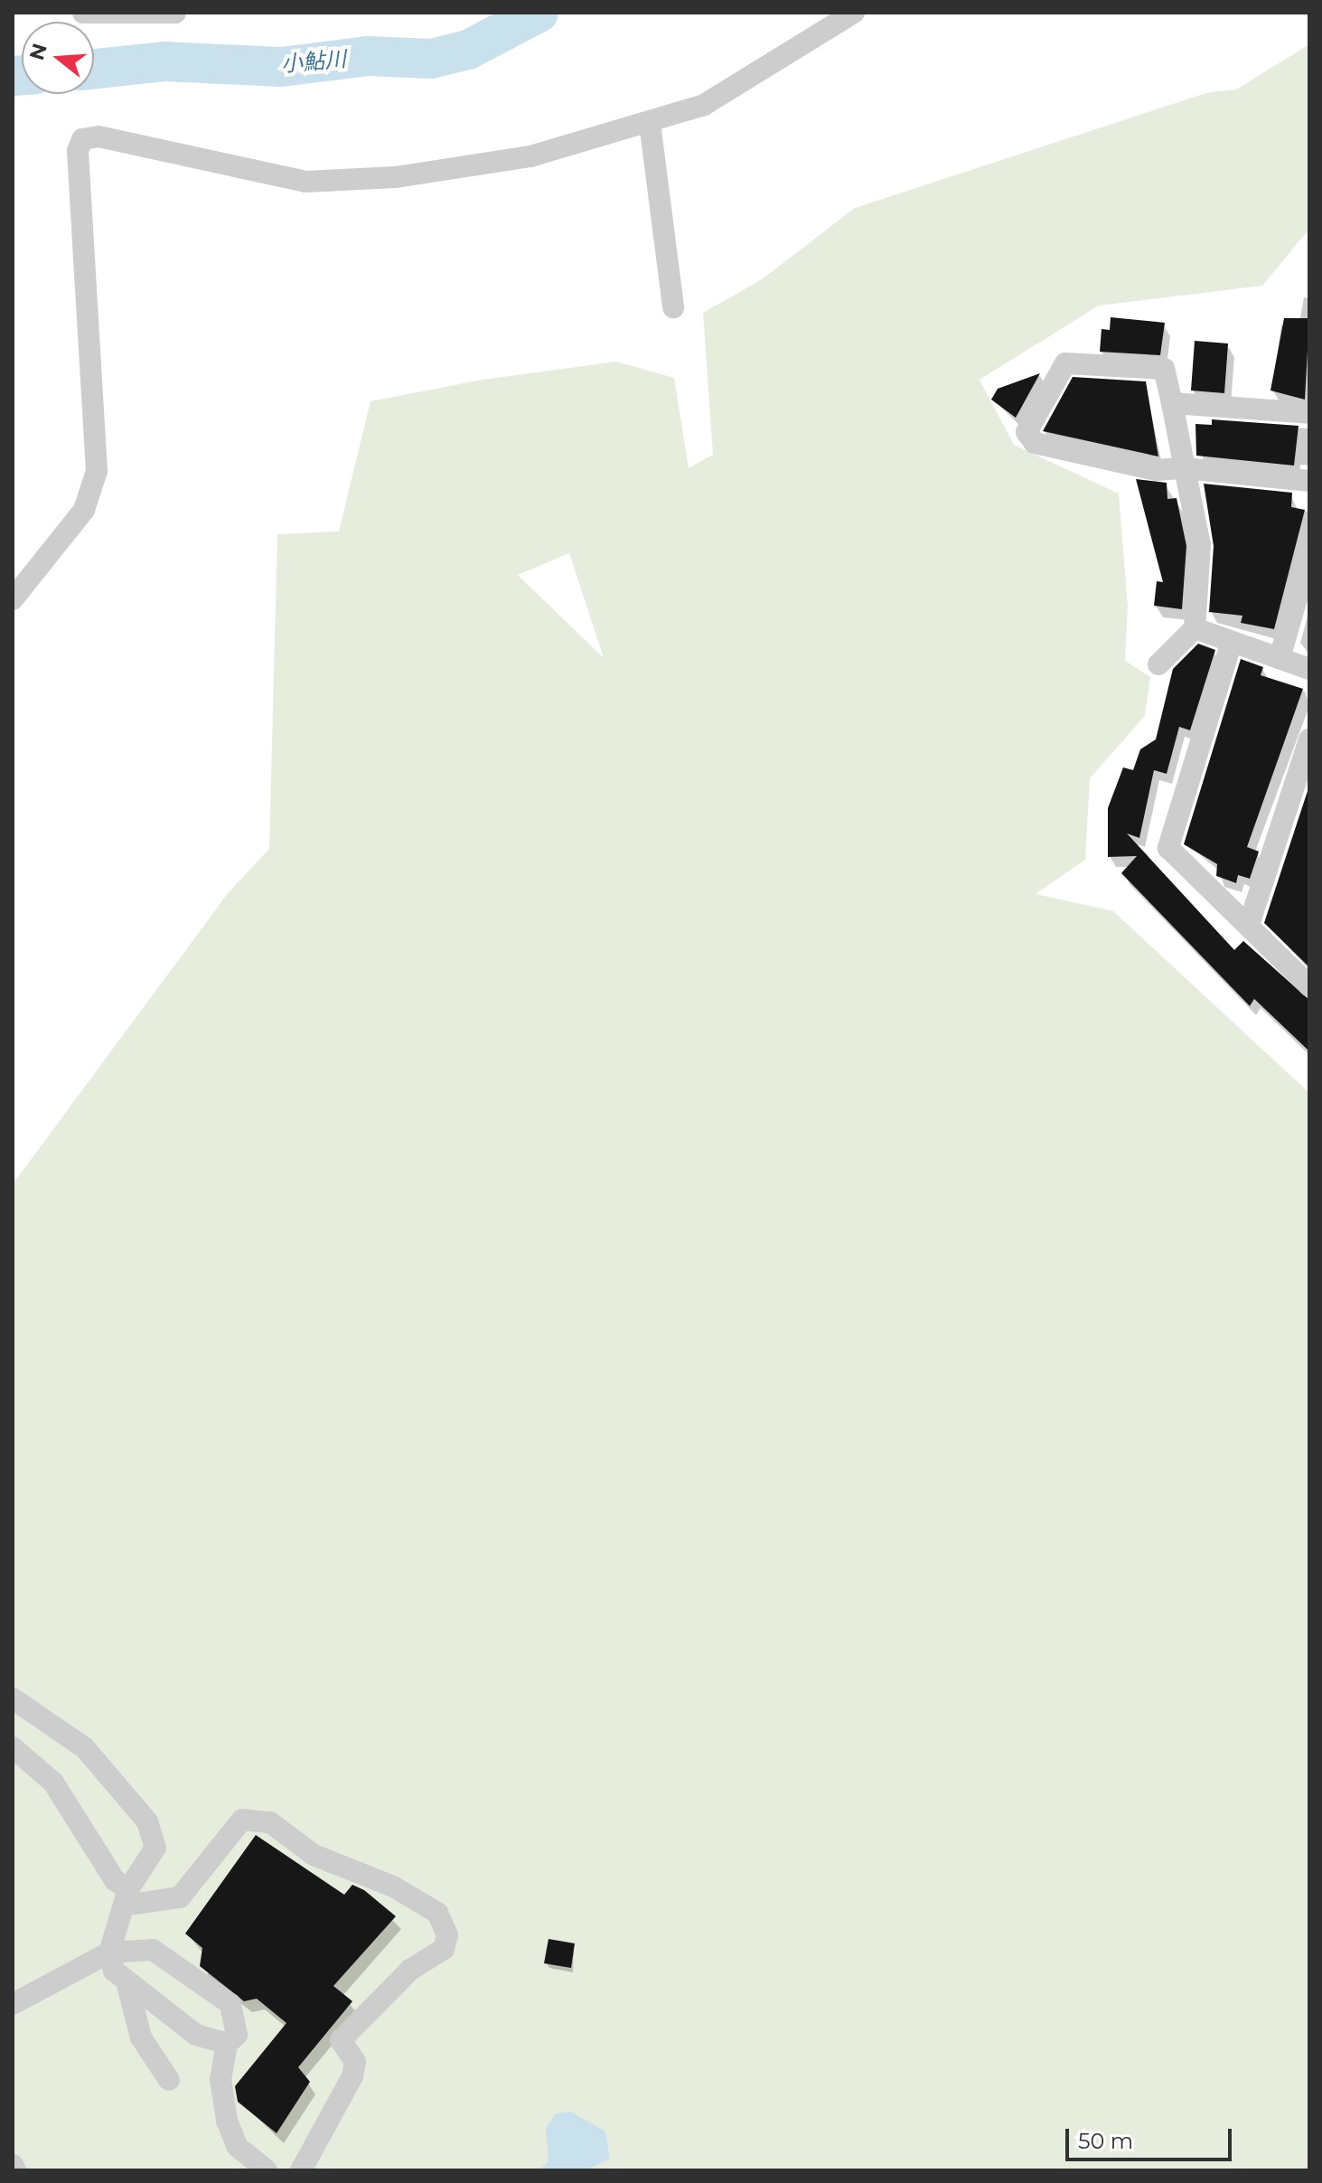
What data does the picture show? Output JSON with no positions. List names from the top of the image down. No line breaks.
{"water":["小鮎川"],"scale_bar":"50 m","north":"left"}
